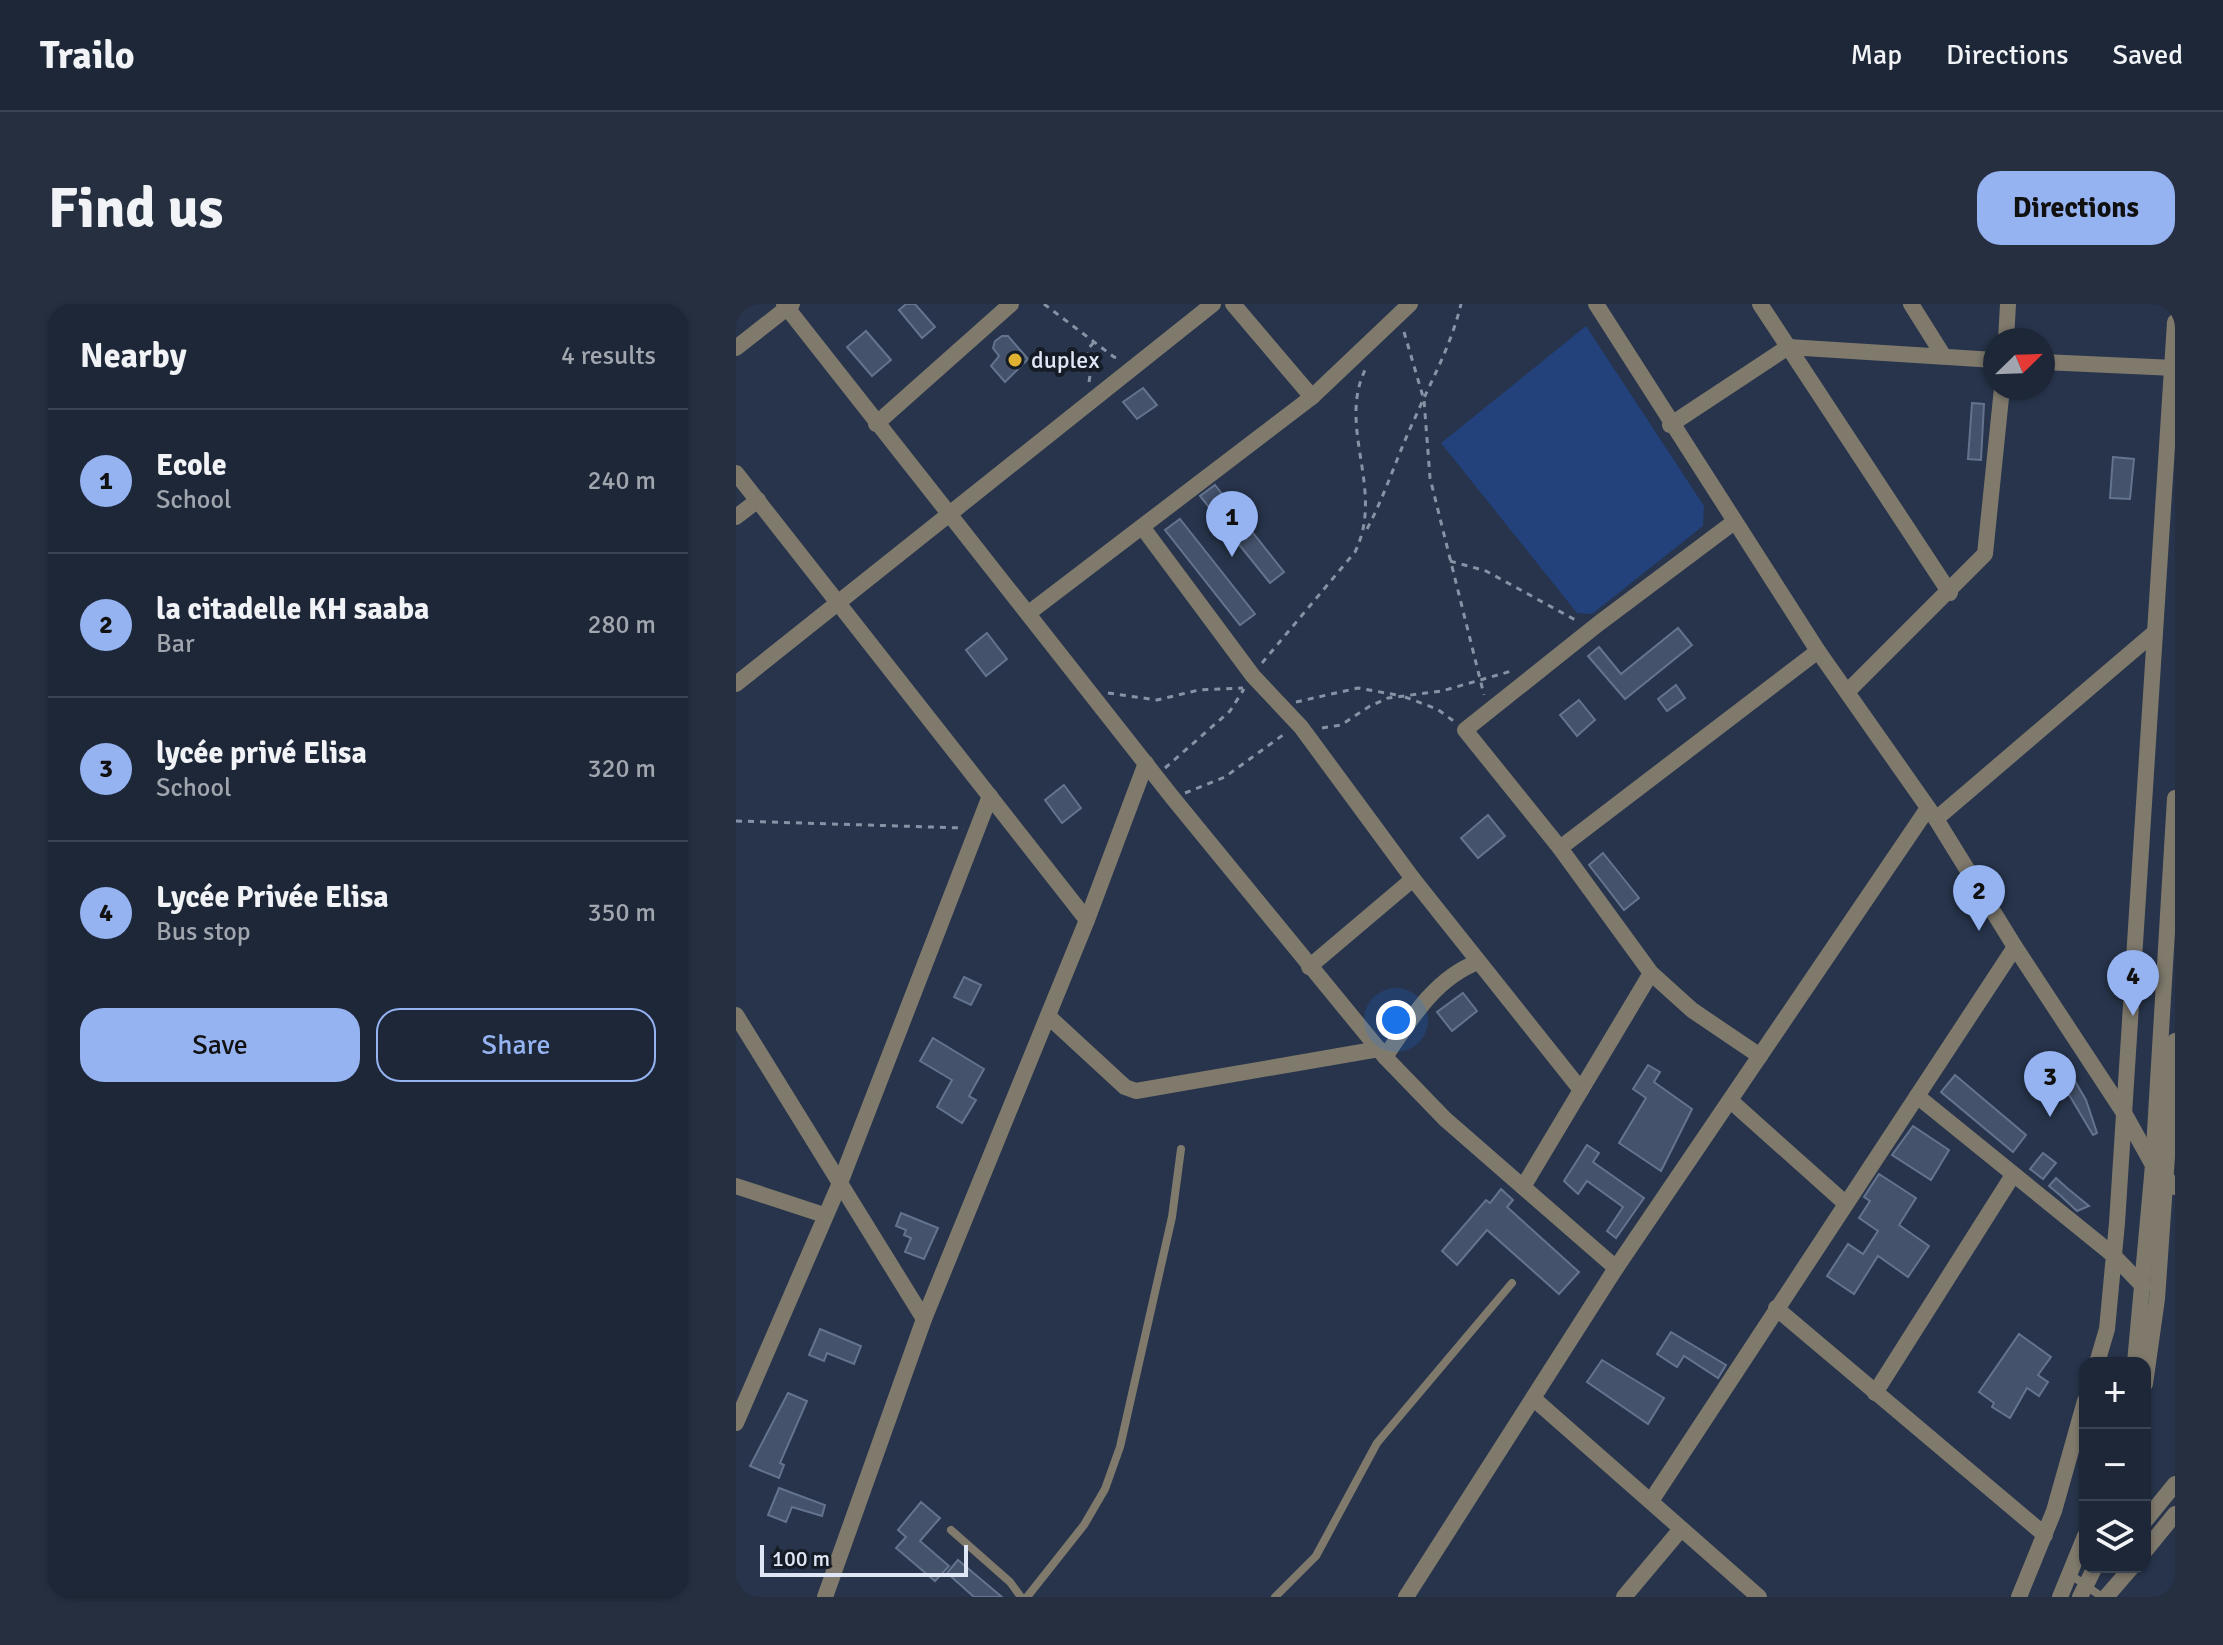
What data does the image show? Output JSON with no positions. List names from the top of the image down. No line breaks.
{"places":["duplex"],"scale_bar":"100 m","north":"top right","page":{"header":"Trailo","nav":["Map","Directions","Saved"],"buttons":["Directions",["Save","Share"]],"title":"Find us","heading":["Nearby","4 results"],"list":[{"mark":"1","name":"Ecole","note":"School","value":"240 m"},{"mark":"2","name":"la citadelle KH saaba","note":"Bar","value":"280 m"},{"mark":"3","name":"lycée privé Elisa","note":"School","value":"320 m"},{"mark":"4","name":"Lycée Privée Elisa","note":"Bus stop","value":"350 m"}],"pins":["1","2","4","3"],"map_buttons":["+","−"],"scale":"100 m"}}
